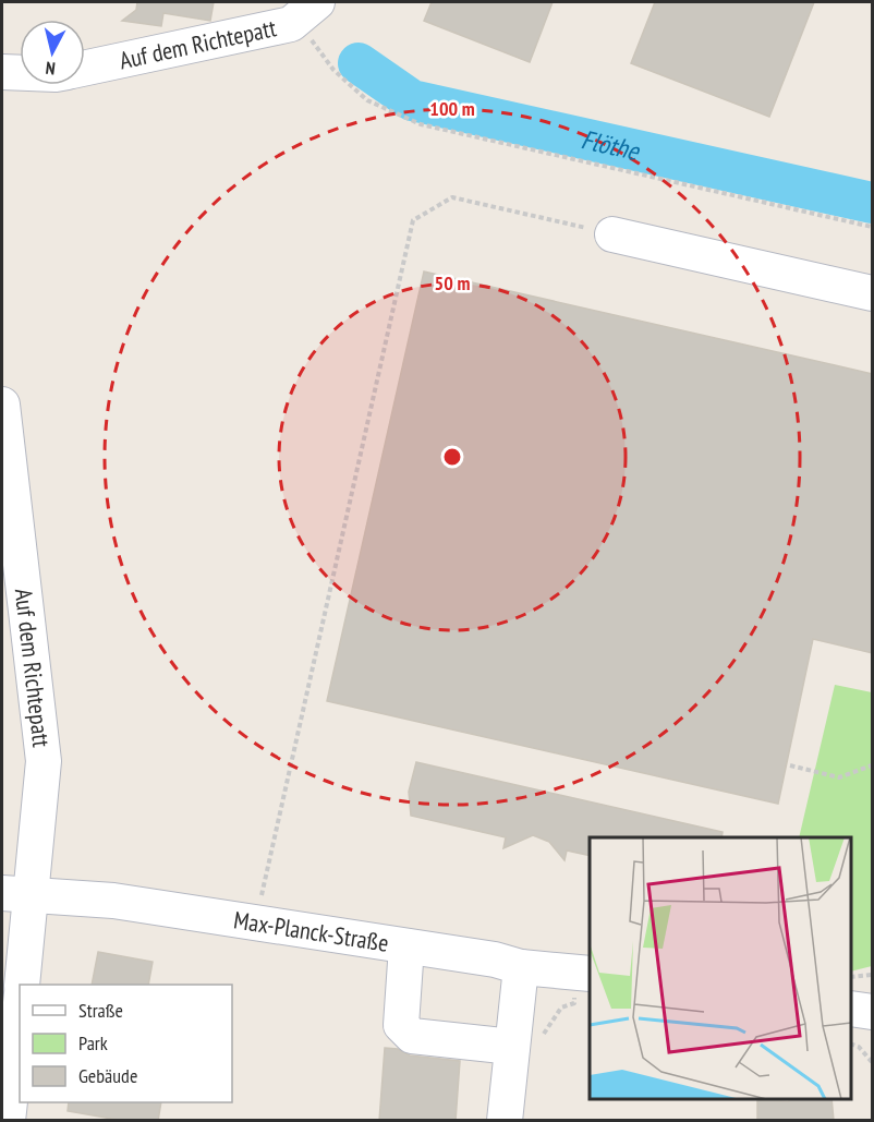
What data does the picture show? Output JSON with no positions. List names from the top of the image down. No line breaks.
{"streets":{"street":["Auf dem Richtepatt","Max-Planck-Straße"]},"crossings":[["Auf dem Richtepatt","Max-Planck-Straße"]],"water":["Flöthe"],"legend":["Straße","Park","Gebäude"],"north":"bottom","rings":["100 m","50 m"]}
